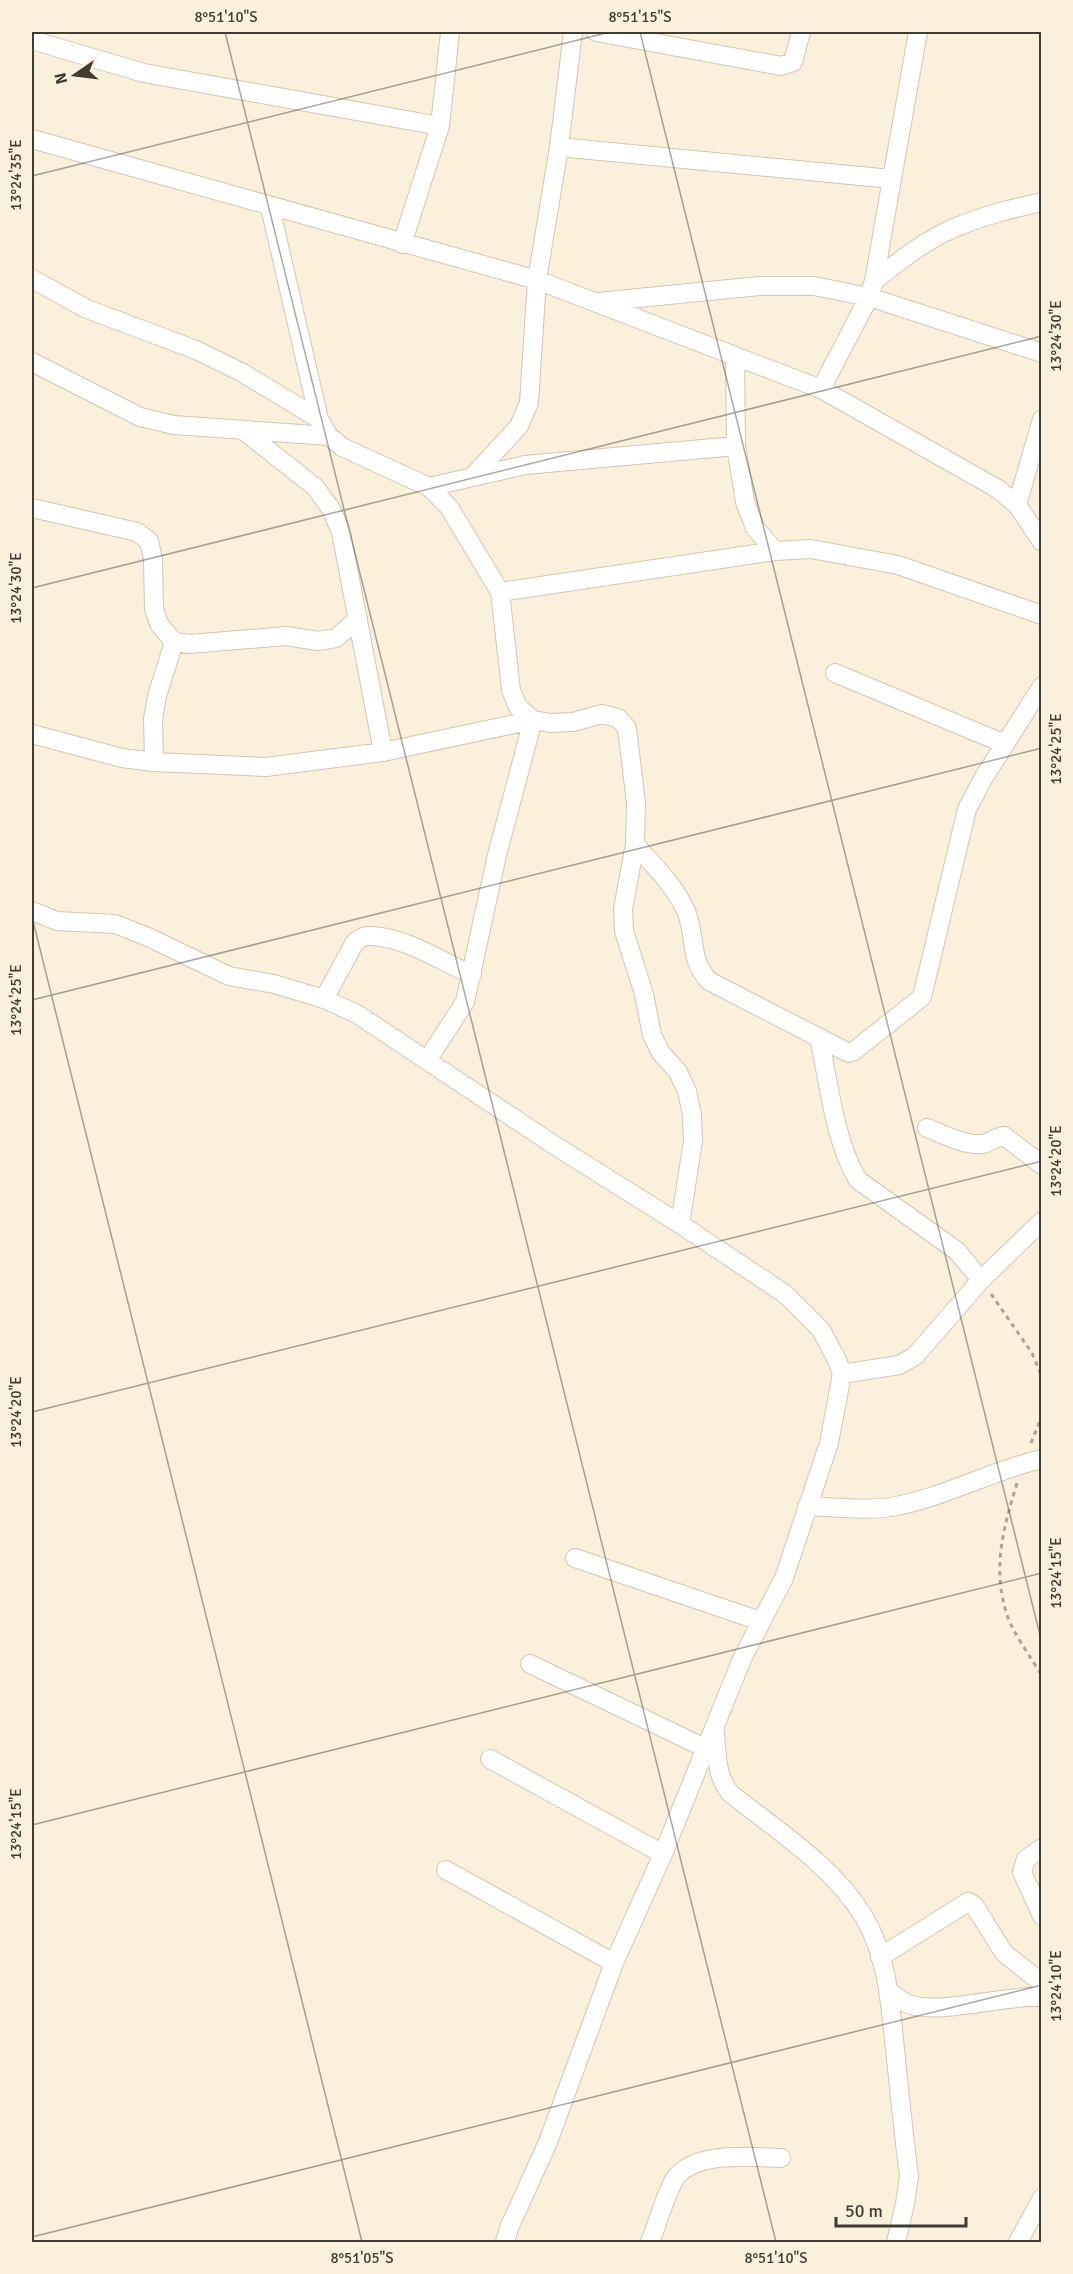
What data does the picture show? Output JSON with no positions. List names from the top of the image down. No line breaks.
{"scale_bar":"50 m","north":"left","coordinates":["8°51'10\"S","8°51'15\"S","13°24'35\"E","13°24'30\"E","13°24'25\"E","13°24'20\"E","13°24'15\"E","13°24'10\"E","8°51'05\"S"]}
